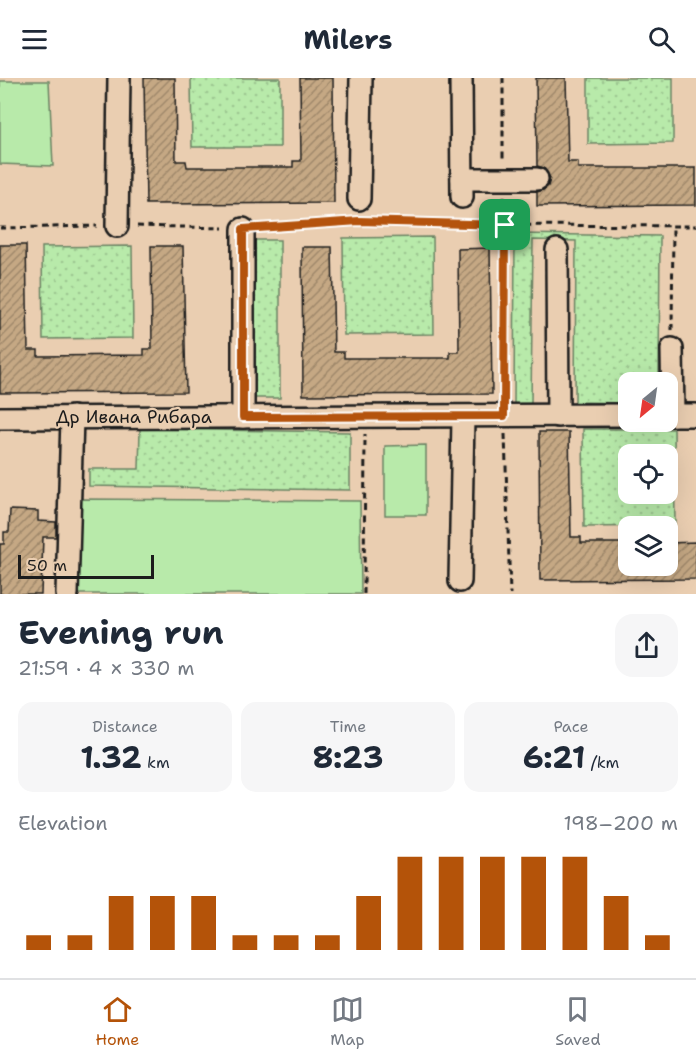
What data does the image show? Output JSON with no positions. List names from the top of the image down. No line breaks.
{"streets":{"street":["Др Ивана Рибара"]},"scale_bar":"50 m","north":"bottom left","page":{"header":"Milers","scale":"50 m","heading":["Evening run","21:59 · 4 × 330 m"],"stats":[["Distance","1.32 km"],["Time","8:23"],["Pace","6:21 /km"]],"chart":["Elevation","198–200 m"],"tabs":["Home","Map","Saved"]}}
